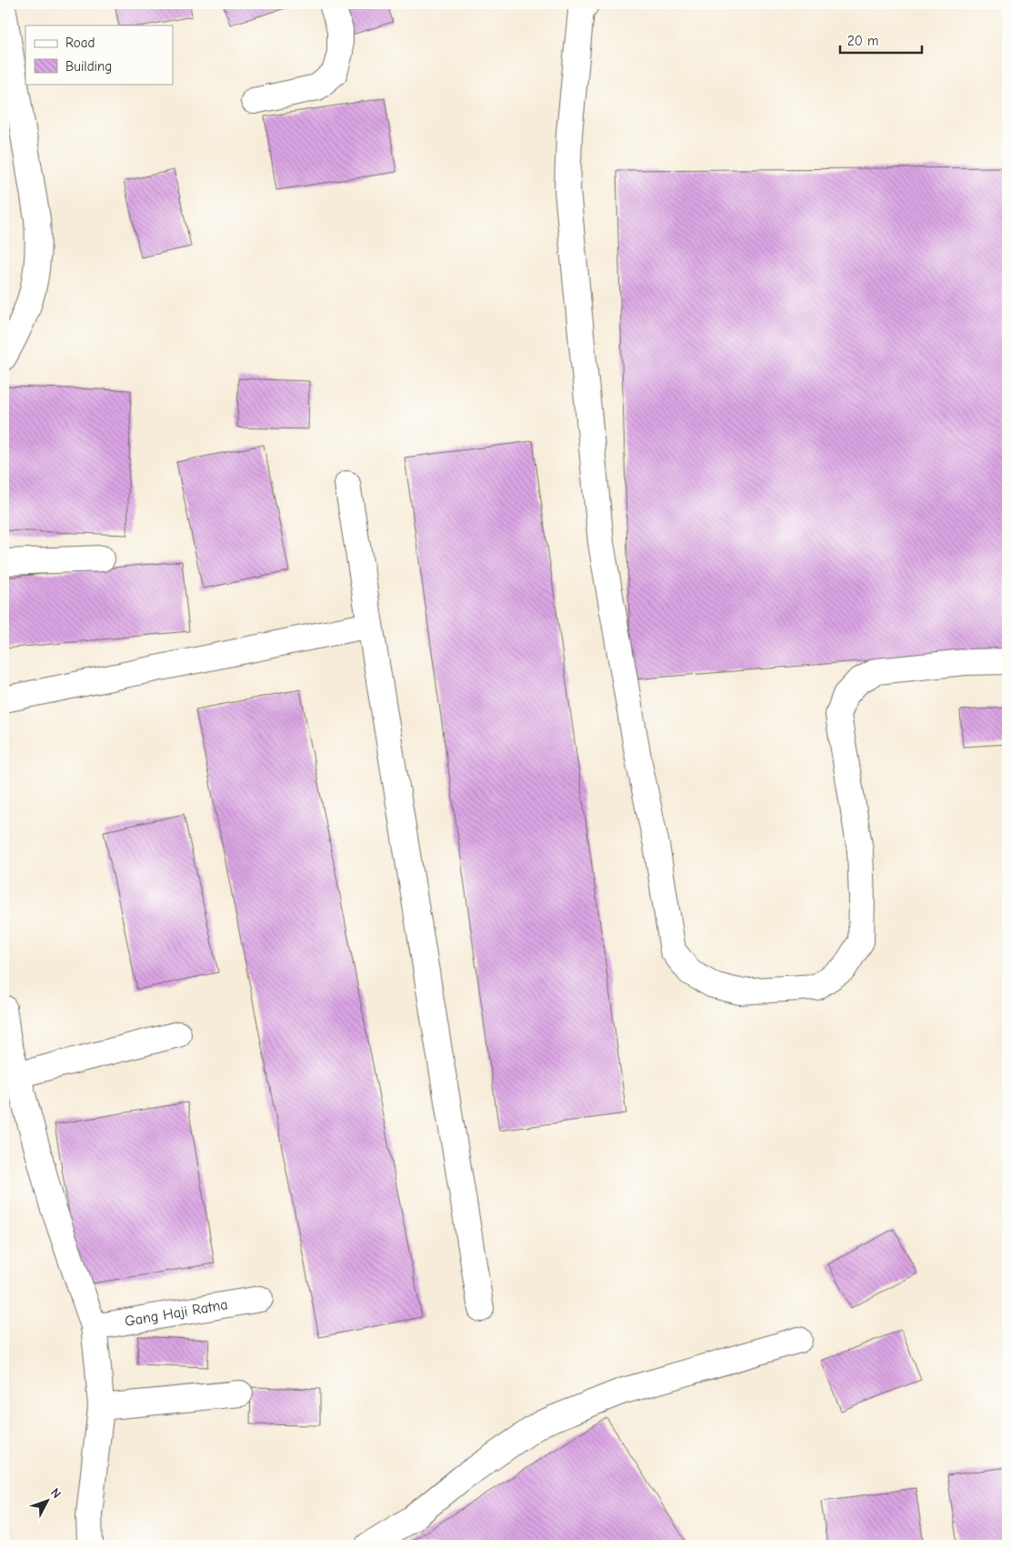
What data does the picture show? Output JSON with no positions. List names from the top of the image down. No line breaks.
{"streets":{"street":["Gang Haji Ratna"]},"legend":["Road","Building"],"scale_bar":"20 m","north":"top right"}
